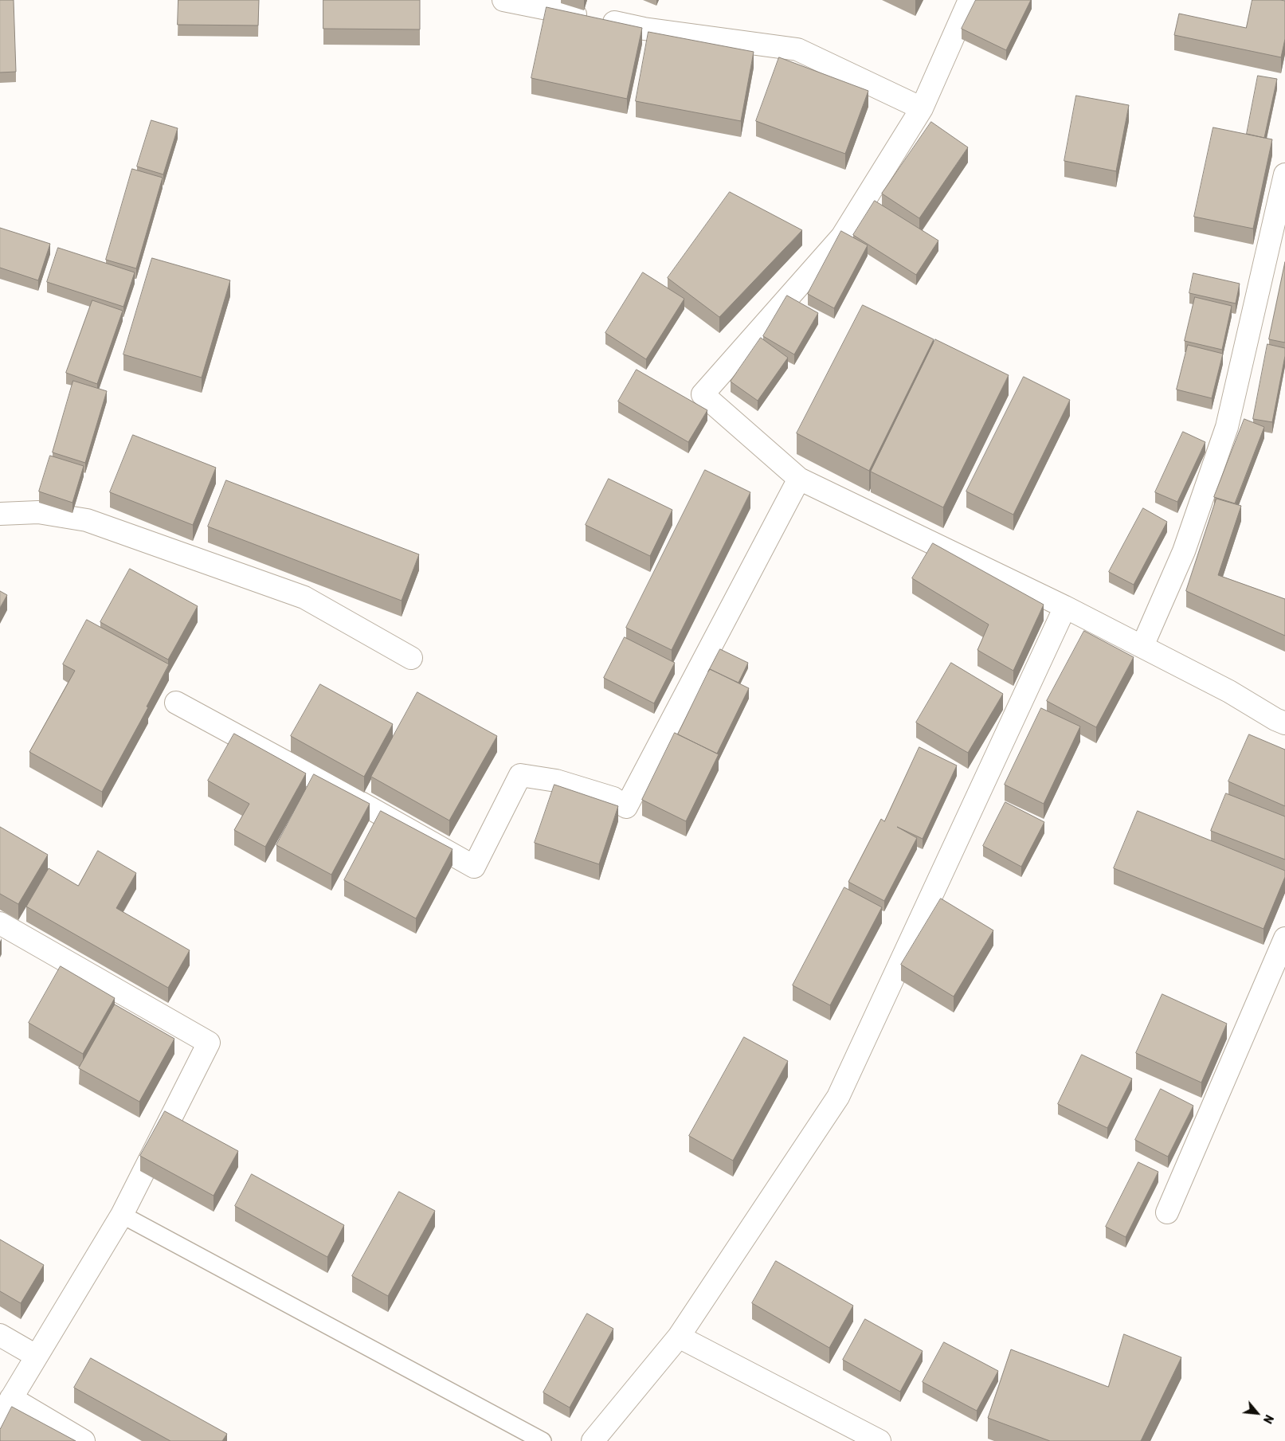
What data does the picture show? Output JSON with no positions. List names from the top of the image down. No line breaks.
{"north":"bottom right"}
